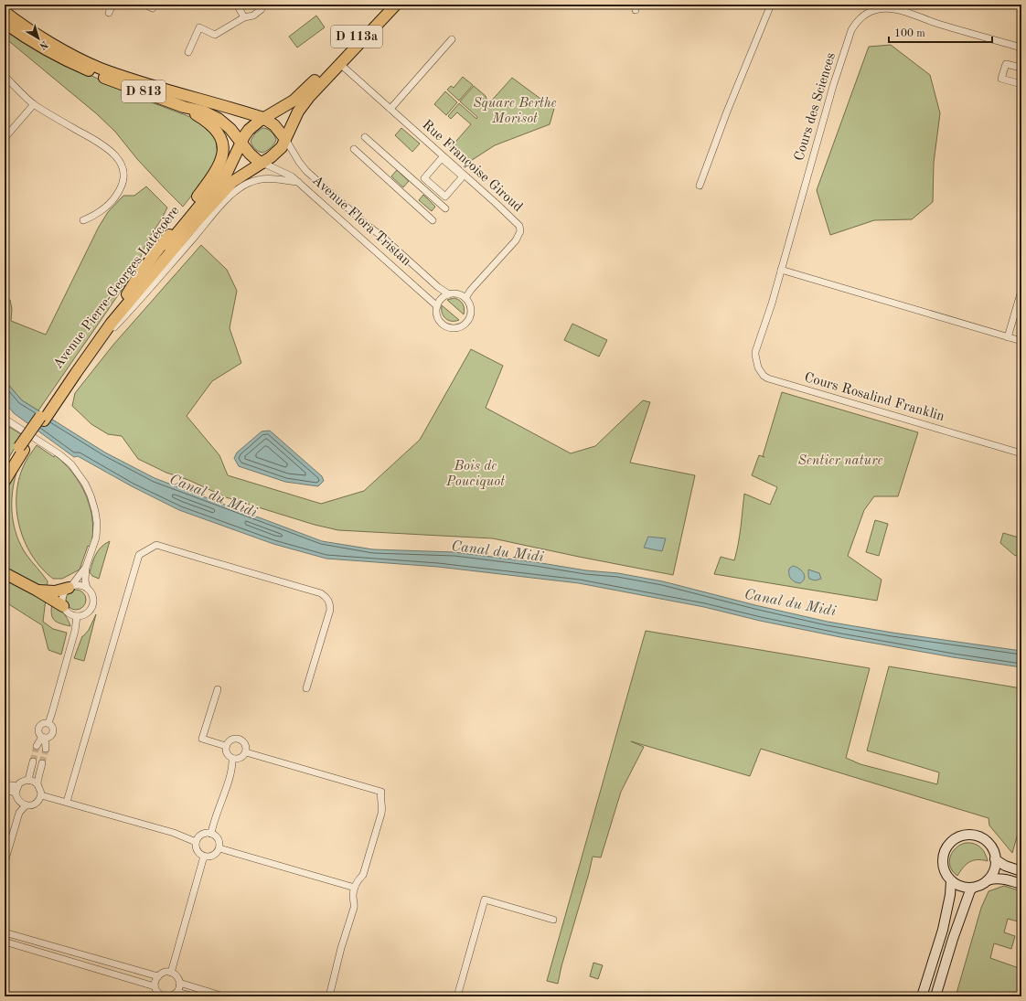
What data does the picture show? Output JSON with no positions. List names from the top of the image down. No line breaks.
{"streets":{"main road":["D 113a","D 813","Avenue Pierre-Georges Latécoère"],"street":["Cours des Sciences","Rue Françoise Giroud","Avenue Flora Tristan","Cours Rosalind Franklin"]},"crossings":[["D 113a","D 813"],["D 113a","Rue Françoise Giroud"],["D 113a","Avenue Flora Tristan"],["D 113a","Avenue Pierre-Georges Latécoère"],["D 813","Avenue Flora Tristan"],["D 813","Avenue Pierre-Georges Latécoère"],["Cours des Sciences","Cours Rosalind Franklin"],["Rue Françoise Giroud","Avenue Flora Tristan"],["Avenue Flora Tristan","Avenue Pierre-Georges Latécoère"]],"water":["Canal du Midi"],"parks":["Square Berthe Morisot","Sentier nature","Bois de Pouciquot"],"scale_bar":"100 m","north":"bottom right"}
